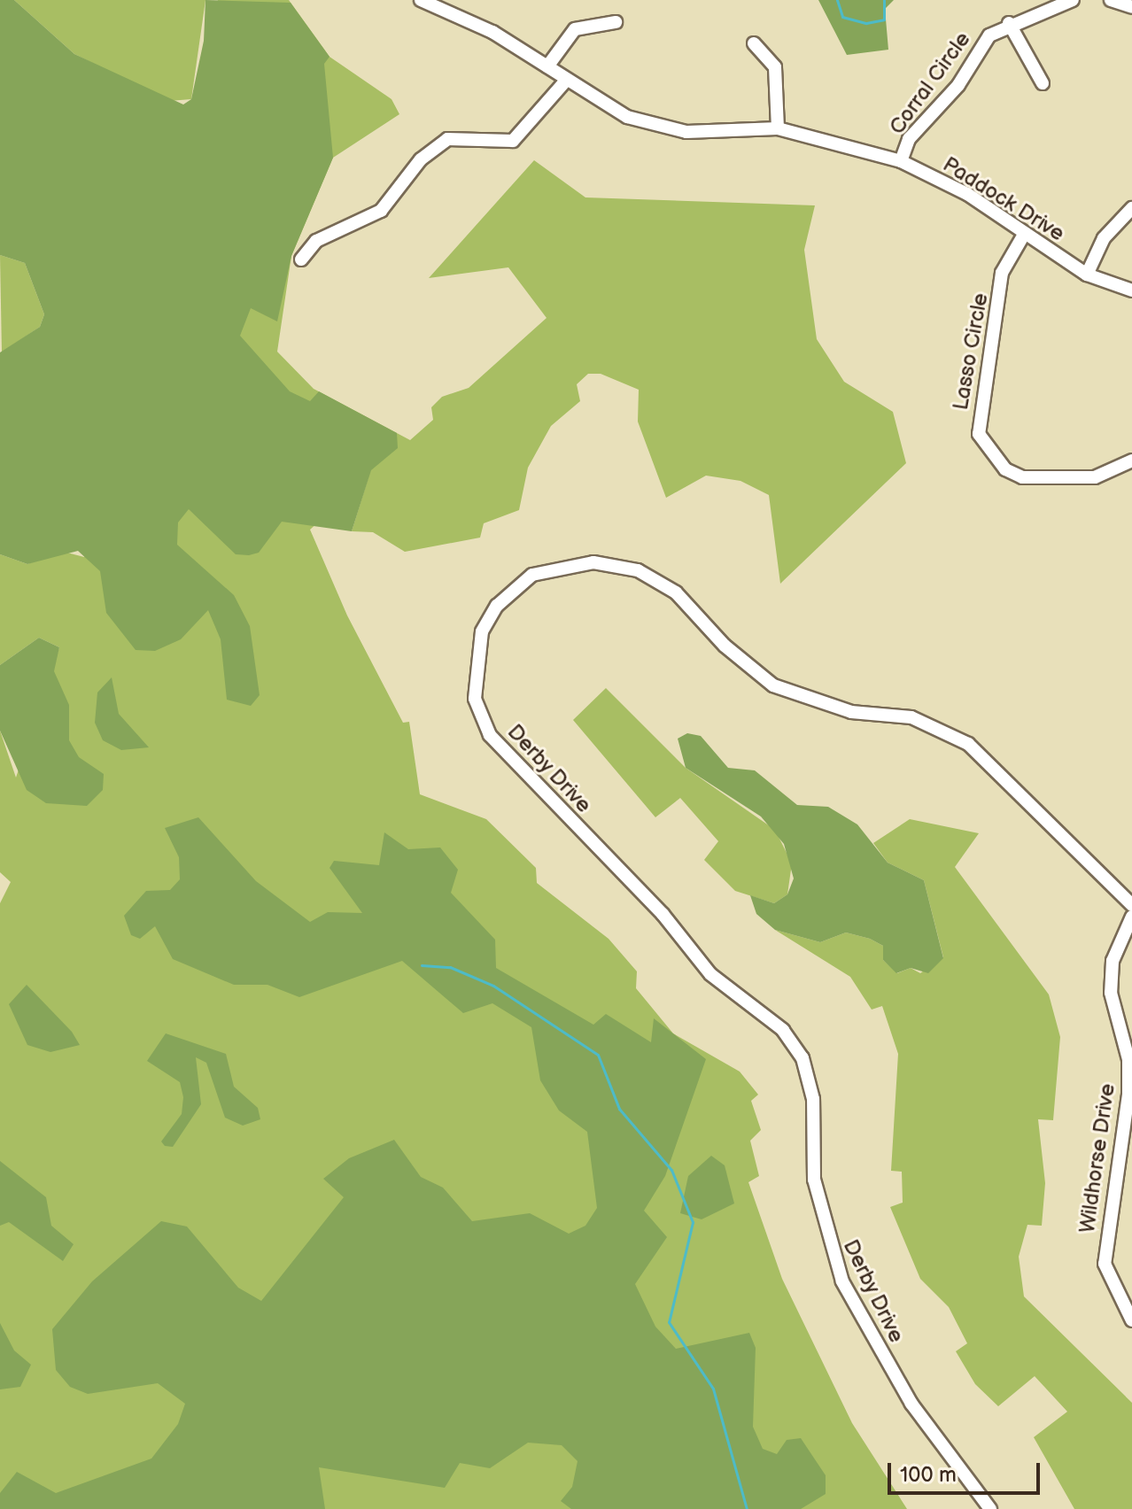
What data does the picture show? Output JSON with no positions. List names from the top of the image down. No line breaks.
{"streets":{"street":["Corral Circle","Paddock Drive","Lasso Circle","Derby Drive","Wildhorse Drive"]},"crossings":[["Corral Circle","Paddock Drive"],["Paddock Drive","Lasso Circle"]],"scale_bar":"100 m"}
